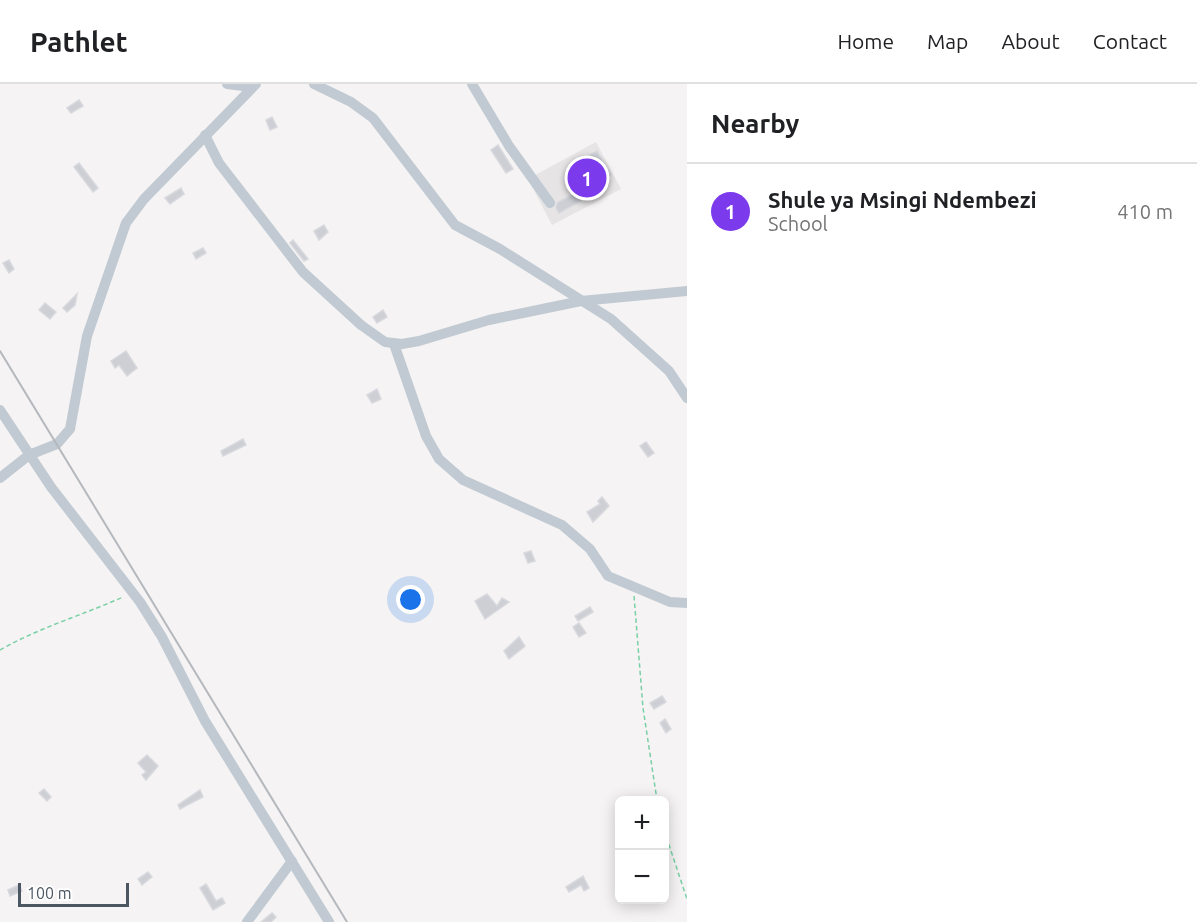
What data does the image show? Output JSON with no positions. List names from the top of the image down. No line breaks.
{"scale_bar":"100 m","page":{"header":"Pathlet","nav":["Home","Map","About","Contact"],"heading":"Nearby","pins":"1","list":[{"mark":"1","name":"Shule ya Msingi Ndembezi","note":"School","value":"410 m"}],"map_buttons":["+","−"],"scale":"100 m"}}
